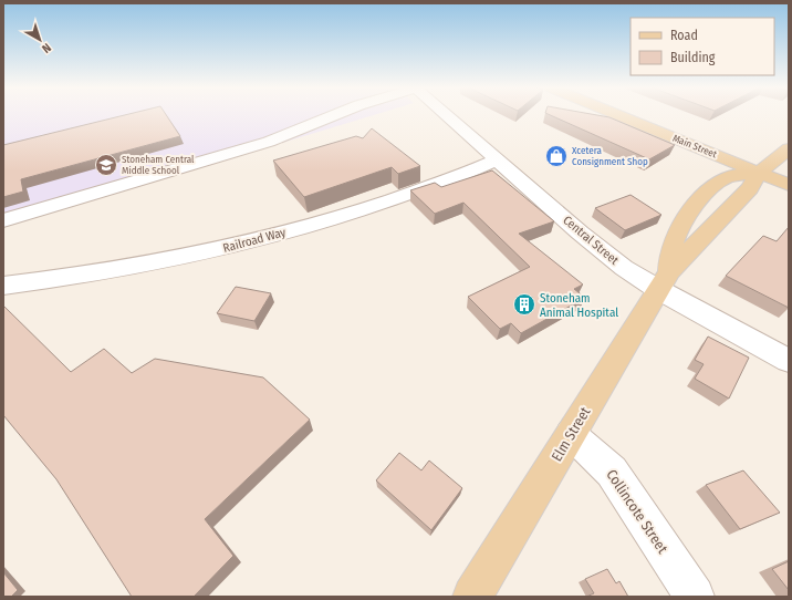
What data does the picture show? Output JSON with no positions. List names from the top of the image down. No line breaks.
{"streets":{"main road":["Main Street","Elm Street"],"street":["Railroad Way","Central Street","Collincote Street"]},"crossings":[["Main Street","Elm Street"],["Railroad Way","Central Street"],["Central Street","Elm Street"],["Elm Street","Collincote Street"]],"places":{"shop":["Xcetera Consignment Shop"],"school or university":["Stoneham Central Middle School"],"building":["Stoneham Animal Hospital"]},"legend":["Road","Building"],"north":"bottom right"}
